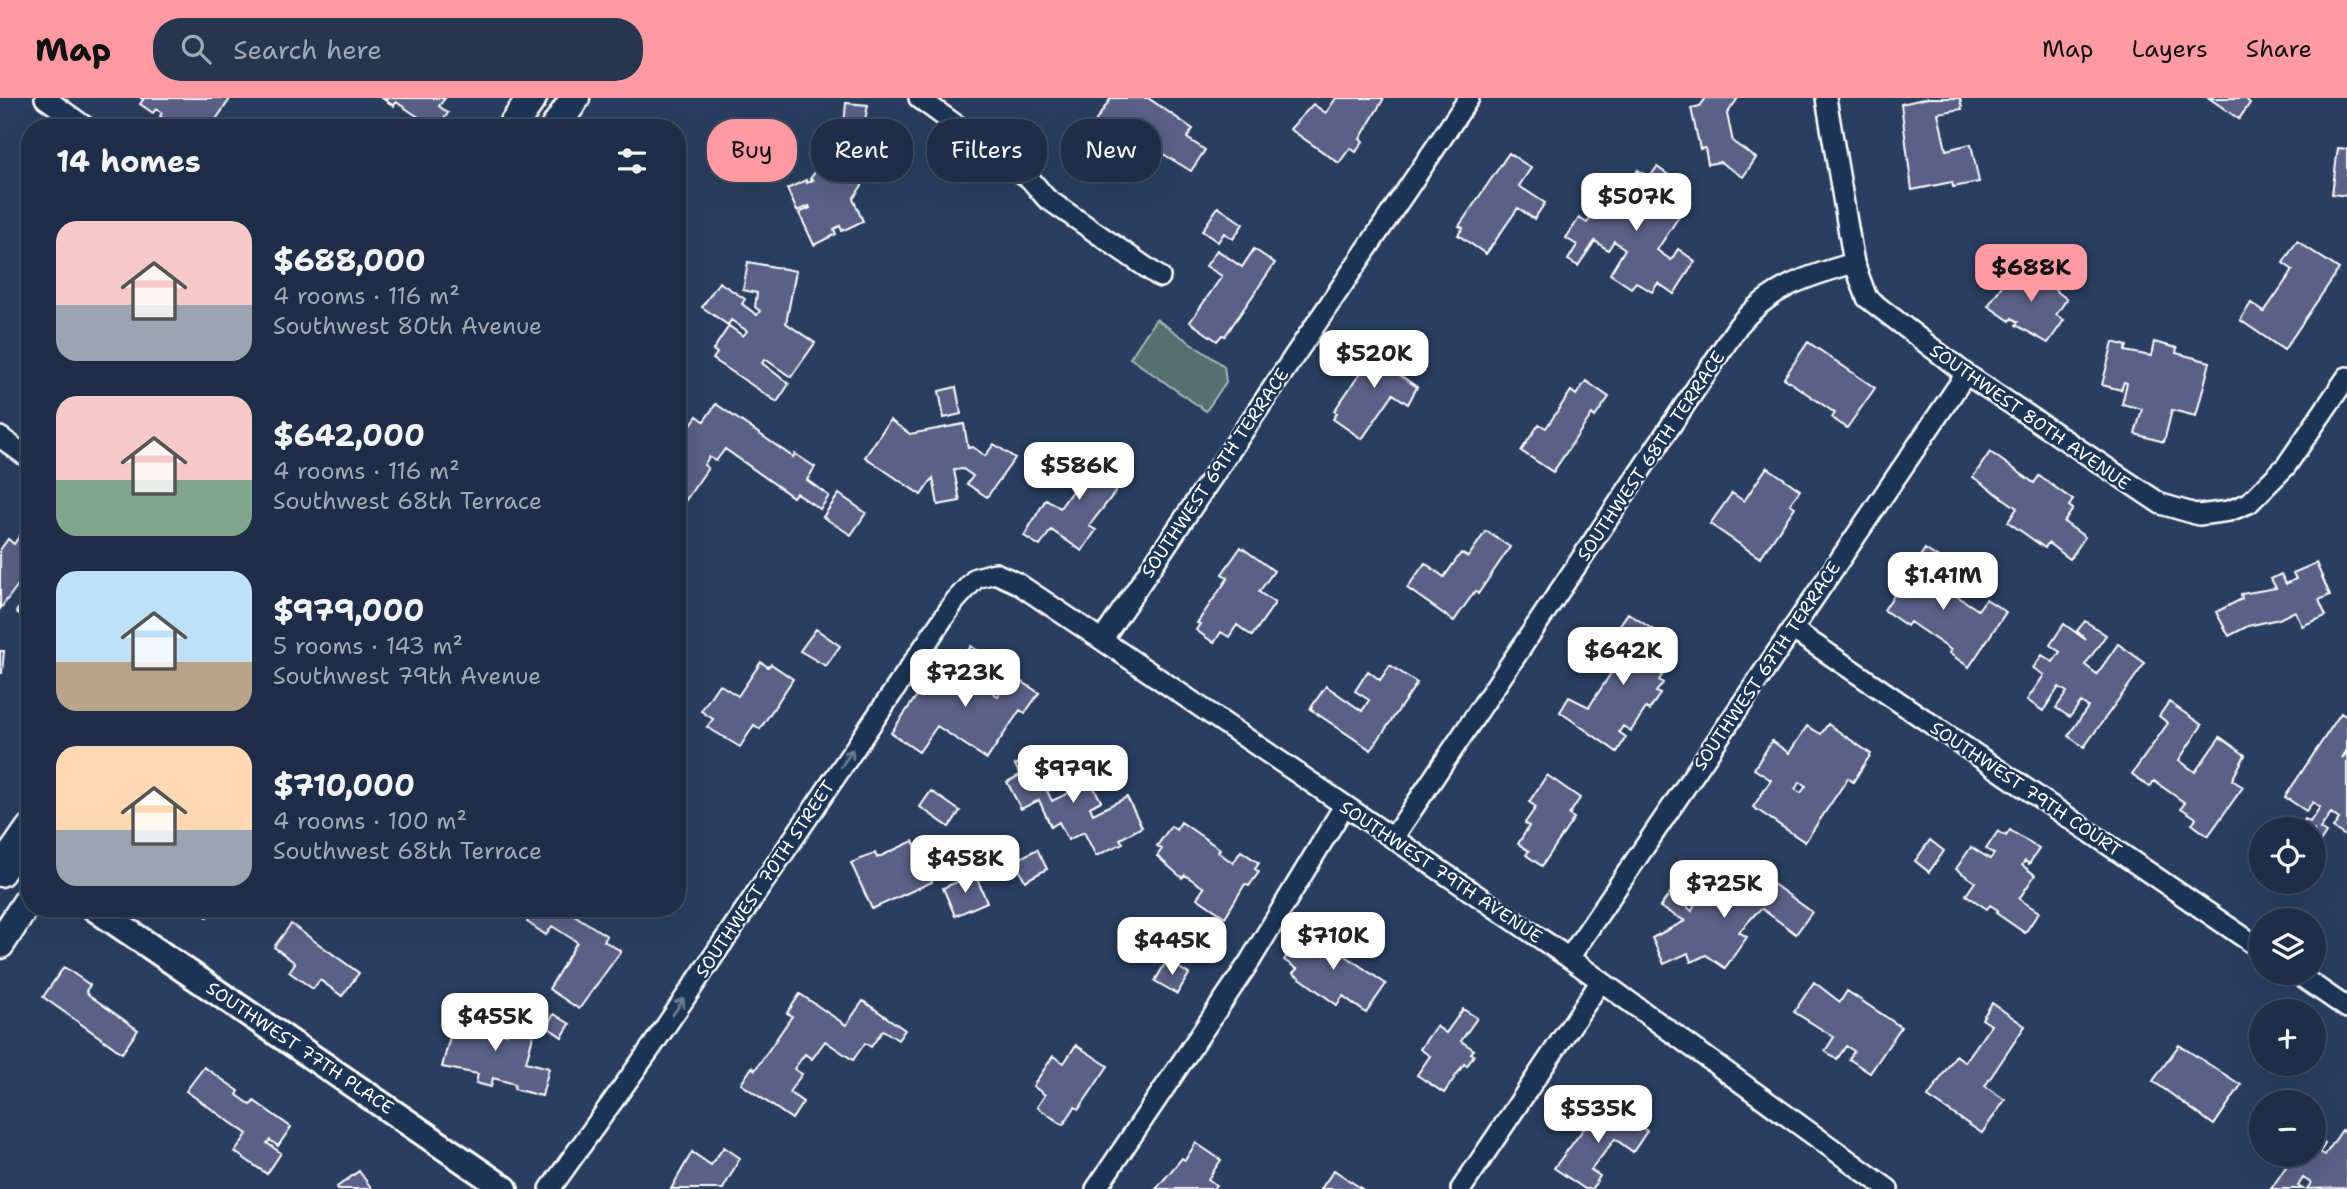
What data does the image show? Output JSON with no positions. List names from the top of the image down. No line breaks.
{"streets":{"street":["SOUTHWEST 80TH AVENUE","SOUTHWEST 68TH TERRACE","SOUTHWEST 69TH TERRACE","SOUTHWEST 67TH TERRACE","SOUTHWEST 79TH COURT","SOUTHWEST 79TH AVENUE","SOUTHWEST 70TH STREET","SOUTHWEST 77TH PLACE"]},"crossings":[["SOUTHWEST 80TH AVENUE","SOUTHWEST 68TH TERRACE"],["SOUTHWEST 80TH AVENUE","SOUTHWEST 67TH TERRACE"],["SOUTHWEST 68TH TERRACE","SOUTHWEST 79TH AVENUE"],["SOUTHWEST 69TH TERRACE","SOUTHWEST 79TH AVENUE"],["SOUTHWEST 67TH TERRACE","SOUTHWEST 79TH COURT"],["SOUTHWEST 67TH TERRACE","SOUTHWEST 79TH AVENUE"],["SOUTHWEST 79TH AVENUE","SOUTHWEST 70TH STREET"]],"one_way":["SOUTHWEST 70TH STREET"],"page":{"header":"Map","search":"Search here","nav":["Map","Layers","Share"],"chip":["Buy","Rent","Filters","New"],"heading":"14 homes","price":["$507K","$688K","$520K","$586K","$1.41M","$642K","$723K","$979K","$458K","$725K","$710K","$445K","$455K","$535K"],"list":[{"name":"$688,000","note":"4 rooms · 116 m² · Southwest 80th Avenue"},{"name":"$642,000","note":"4 rooms · 116 m² · Southwest 68th Terrace"},{"name":"$979,000","note":"5 rooms · 143 m² · Southwest 79th Avenue"},{"name":"$710,000","note":"4 rooms · 100 m² · Southwest 68th Terrace"}],"map_buttons":["+","−"]}}
